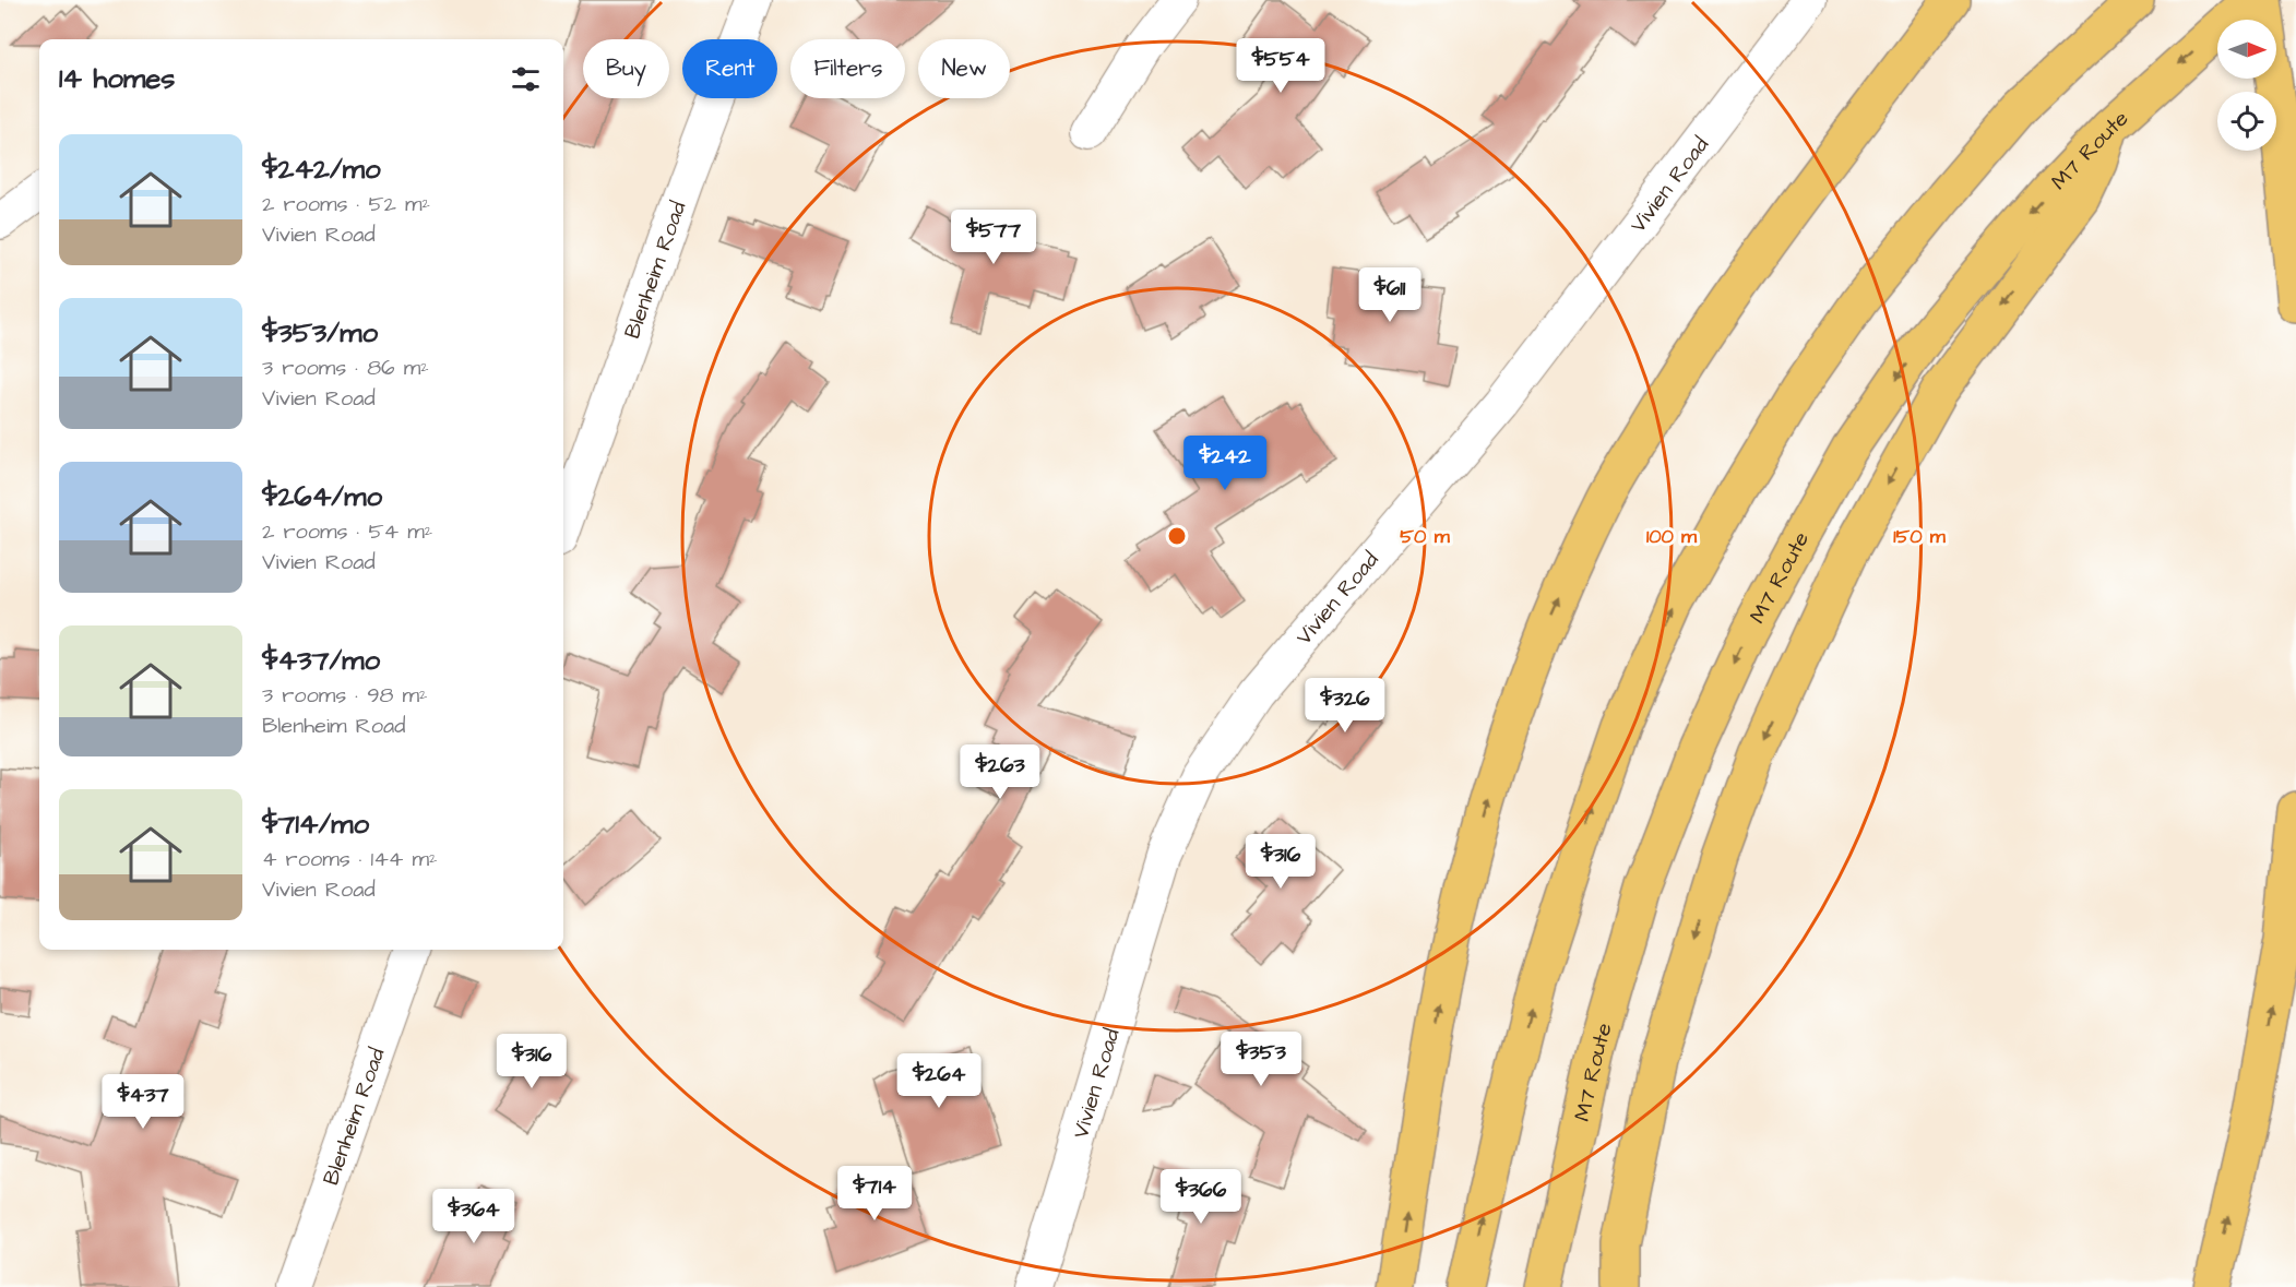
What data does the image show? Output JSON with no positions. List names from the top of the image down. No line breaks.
{"streets":{"highway":["M7 Route"],"street":["Vivien Road","Blenheim Road"]},"north":"right","page":{"price":["$554","$577","$611","$242","$326","$263","$316","$353","$316","$264","$437","$714","$366","$364"],"chip":["Buy","Rent","Filters","New"],"heading":"14 homes","list":[{"name":"$242/mo","note":"2 rooms · 52 m² · Vivien Road"},{"name":"$353/mo","note":"3 rooms · 86 m² · Vivien Road"},{"name":"$264/mo","note":"2 rooms · 54 m² · Vivien Road"},{"name":"$437/mo","note":"3 rooms · 98 m² · Blenheim Road"},{"name":"$714/mo","note":"4 rooms · 144 m² · Vivien Road"}]},"rings":["50 m","100 m","150 m"]}
